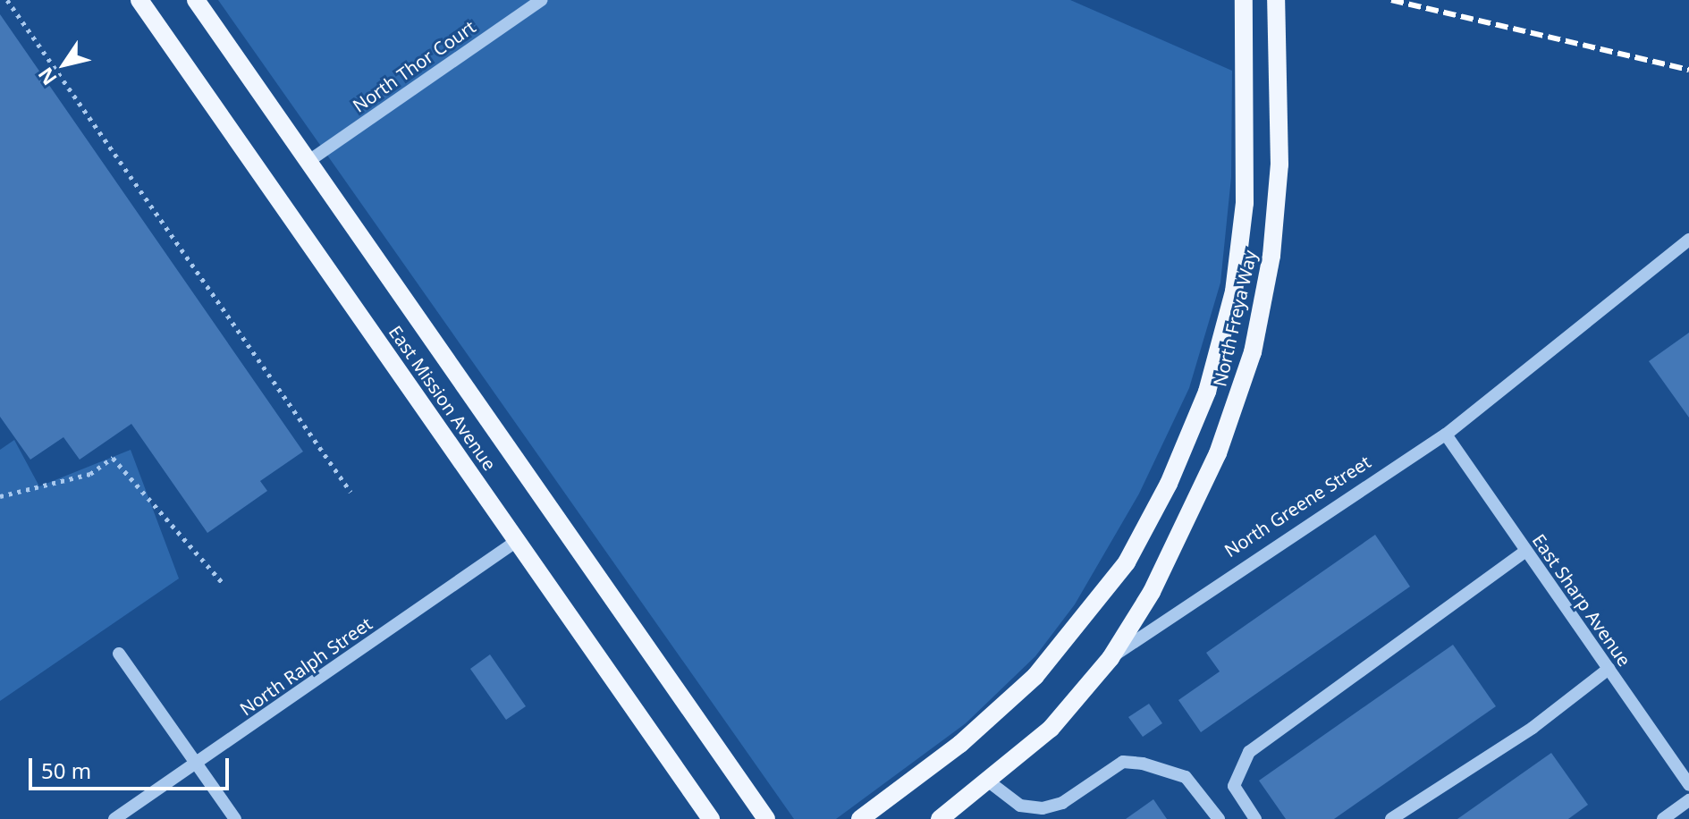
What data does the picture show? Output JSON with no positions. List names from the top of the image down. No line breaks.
{"streets":{"main road":["North Freya Way","East Mission Avenue","North Greene Street"],"street":["North Thor Court","East Sharp Avenue","North Ralph Street"]},"crossings":[["North Thor Court","East Mission Avenue"],["North Freya Way","North Greene Street"],["East Mission Avenue","North Ralph Street"],["North Greene Street","East Sharp Avenue"]],"scale_bar":"50 m","north":"bottom left"}
